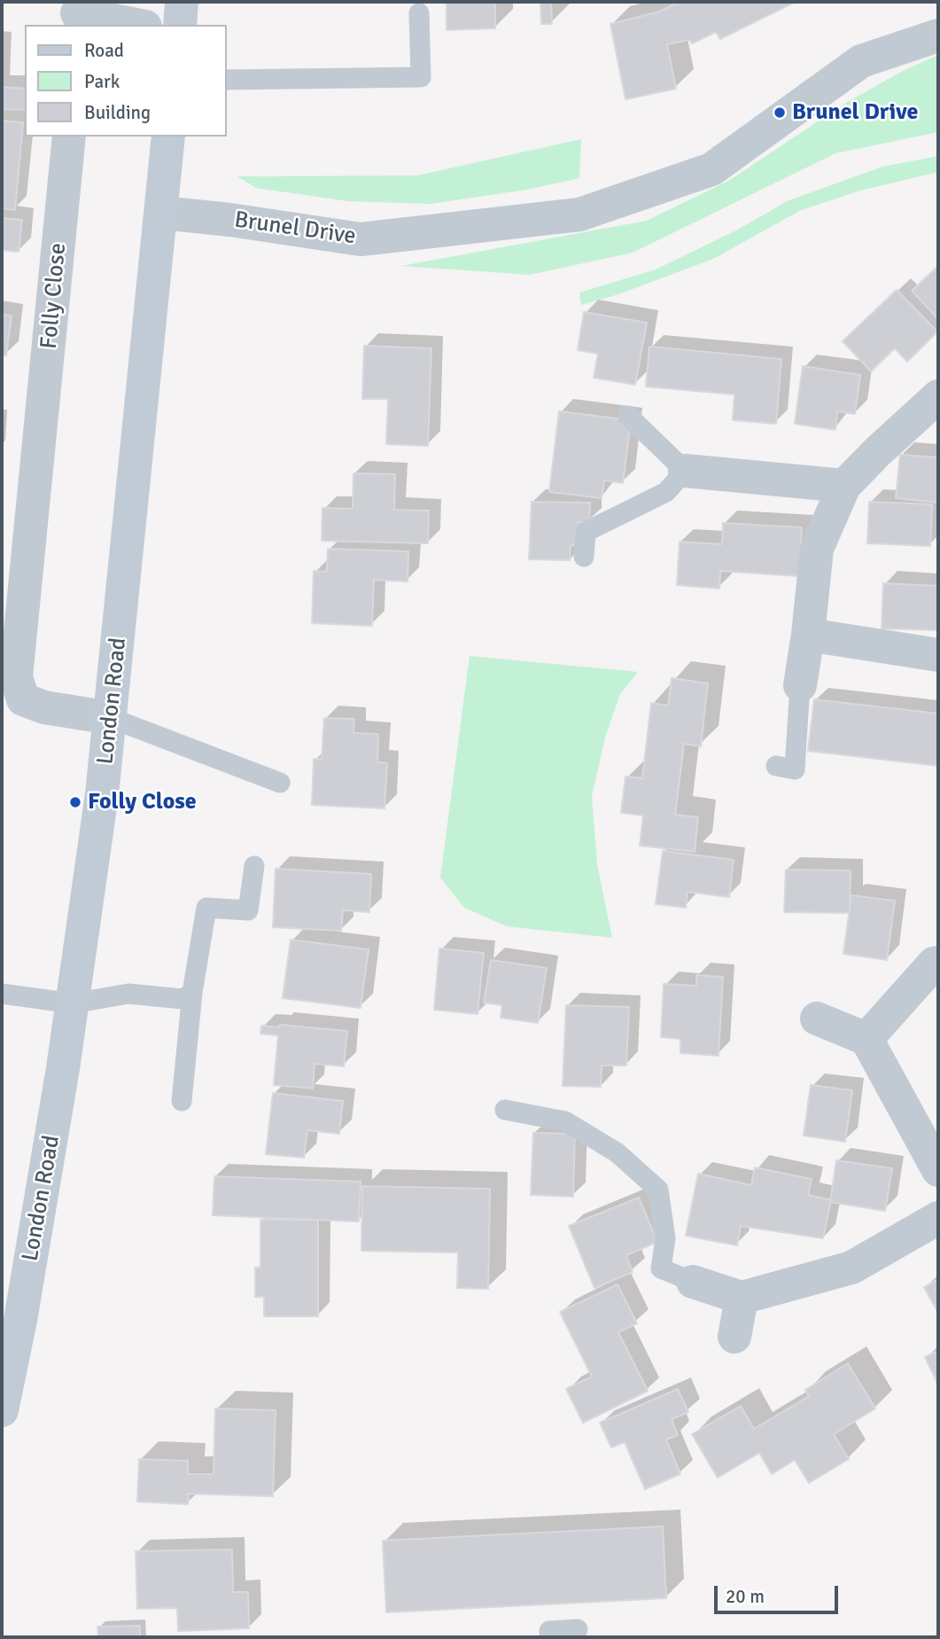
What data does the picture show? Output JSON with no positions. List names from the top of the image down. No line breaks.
{"streets":{"main road":["London Road"],"street":["Brunel Drive","Folly Close"]},"crossings":[["Brunel Drive","London Road"],["Folly Close","London Road"]],"places":["Brunel Drive","Folly Close"],"legend":["Road","Park","Building"],"scale_bar":"20 m"}
